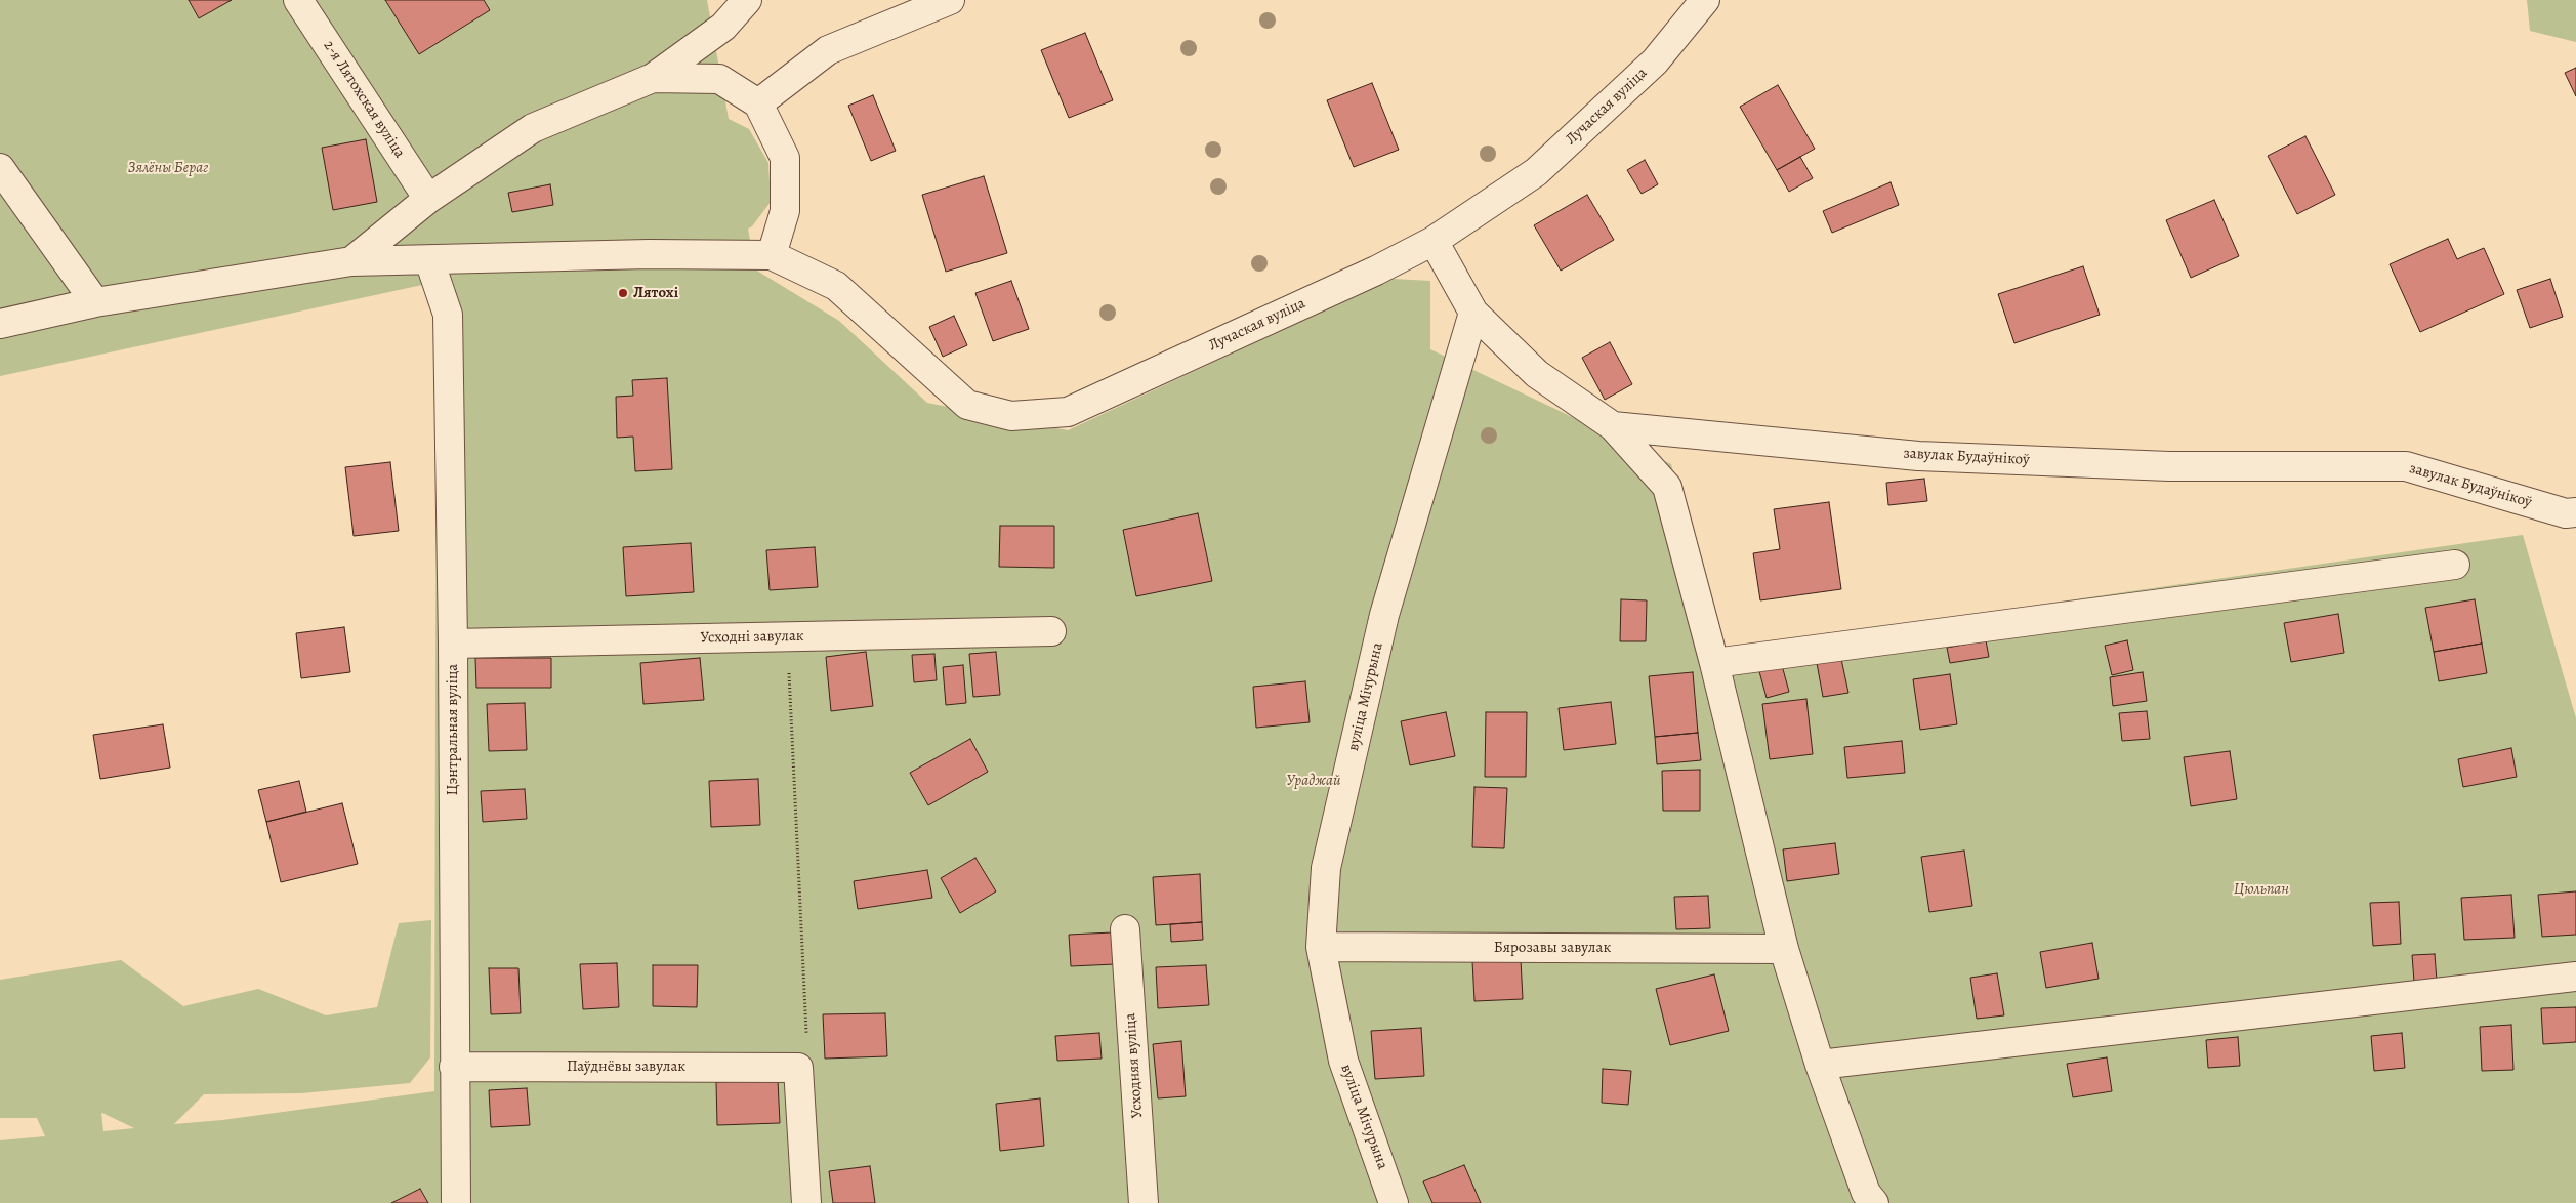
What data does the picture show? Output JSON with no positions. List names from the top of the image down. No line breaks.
{"streets":{"street":["2-я Лятохская вуліца","Лучаская вуліца","завулак Будаўнікоў","Усходні завулак","вуліца Мічурына","Цэнтральная вуліца","Бярозавы завулак","Усходняя вуліца","Паўднёвы завулак"]},"crossings":[["Лучаская вуліца","завулак Будаўнікоў"],["завулак Будаўнікоў","вуліца Мічурына"],["Усходні завулак","Цэнтральная вуліца"],["вуліца Мічурына","Бярозавы завулак"],["Цэнтральная вуліца","Паўднёвы завулак"]],"parks":["Зялёны Бераг","Ураджай","Цюльпан"],"places":["Лятохі"]}
